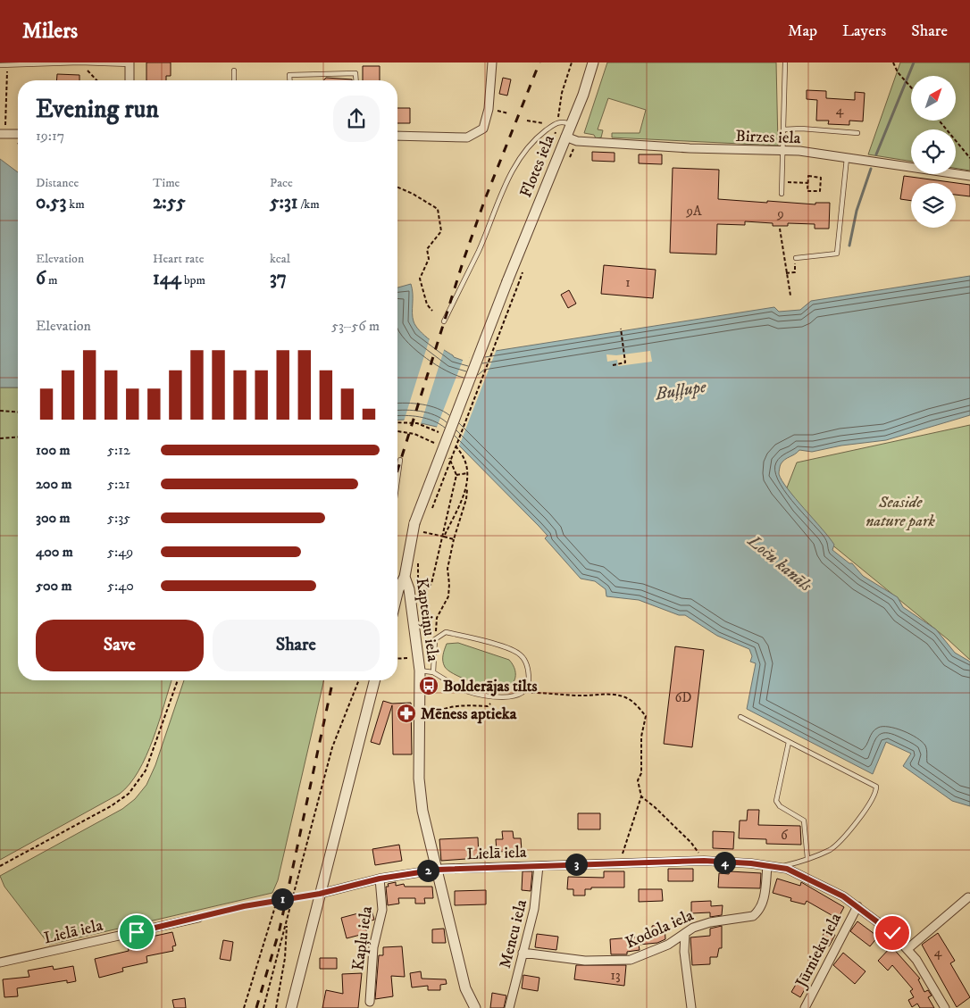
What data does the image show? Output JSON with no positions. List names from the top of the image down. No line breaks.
{"streets":{"street":["Birzes iela","Flotes iela","Kapteiņu iela","Lielā iela","Kodola iela","Mencu iela","Kapļu iela","Jūrnieku iela"]},"crossings":[["Birzes iela","Flotes iela"],["Flotes iela","Kapteiņu iela"],["Kapteiņu iela","Lielā iela"],["Lielā iela","Kodola iela"],["Lielā iela","Mencu iela"],["Lielā iela","Kapļu iela"],["Lielā iela","Jūrnieku iela"],["Kodola iela","Mencu iela"]],"water":["Buļļupe","Loču kanāls"],"parks":["Seaside nature park"],"places":{"bus stop":["Bolderājas tilts"],"pharmacy":["Mēness aptieka"]},"house_numbers":["4","9A","9","1","6D","6","4","13"],"north":"top right","page":{"header":"Milers","nav":["Map","Layers","Share"],"heading":["Evening run","19:17"],"stats":[["Distance","0.53 km"],["Time","2:55"],["Pace","5:31 /km"],["Elevation","6 m"],["Heart rate","144 bpm"],["kcal","37"]],"chart":["Elevation","53–56 m"],"list":[{"name":"100 m","note":"5:12"},{"name":"200 m","note":"5:21"},{"name":"300 m","note":"5:35"},{"name":"400 m","note":"5:49"},{"name":"500 m","note":"5:40"}],"buttons":["Save","Share"],"pins":["4","3","2","1"]}}
